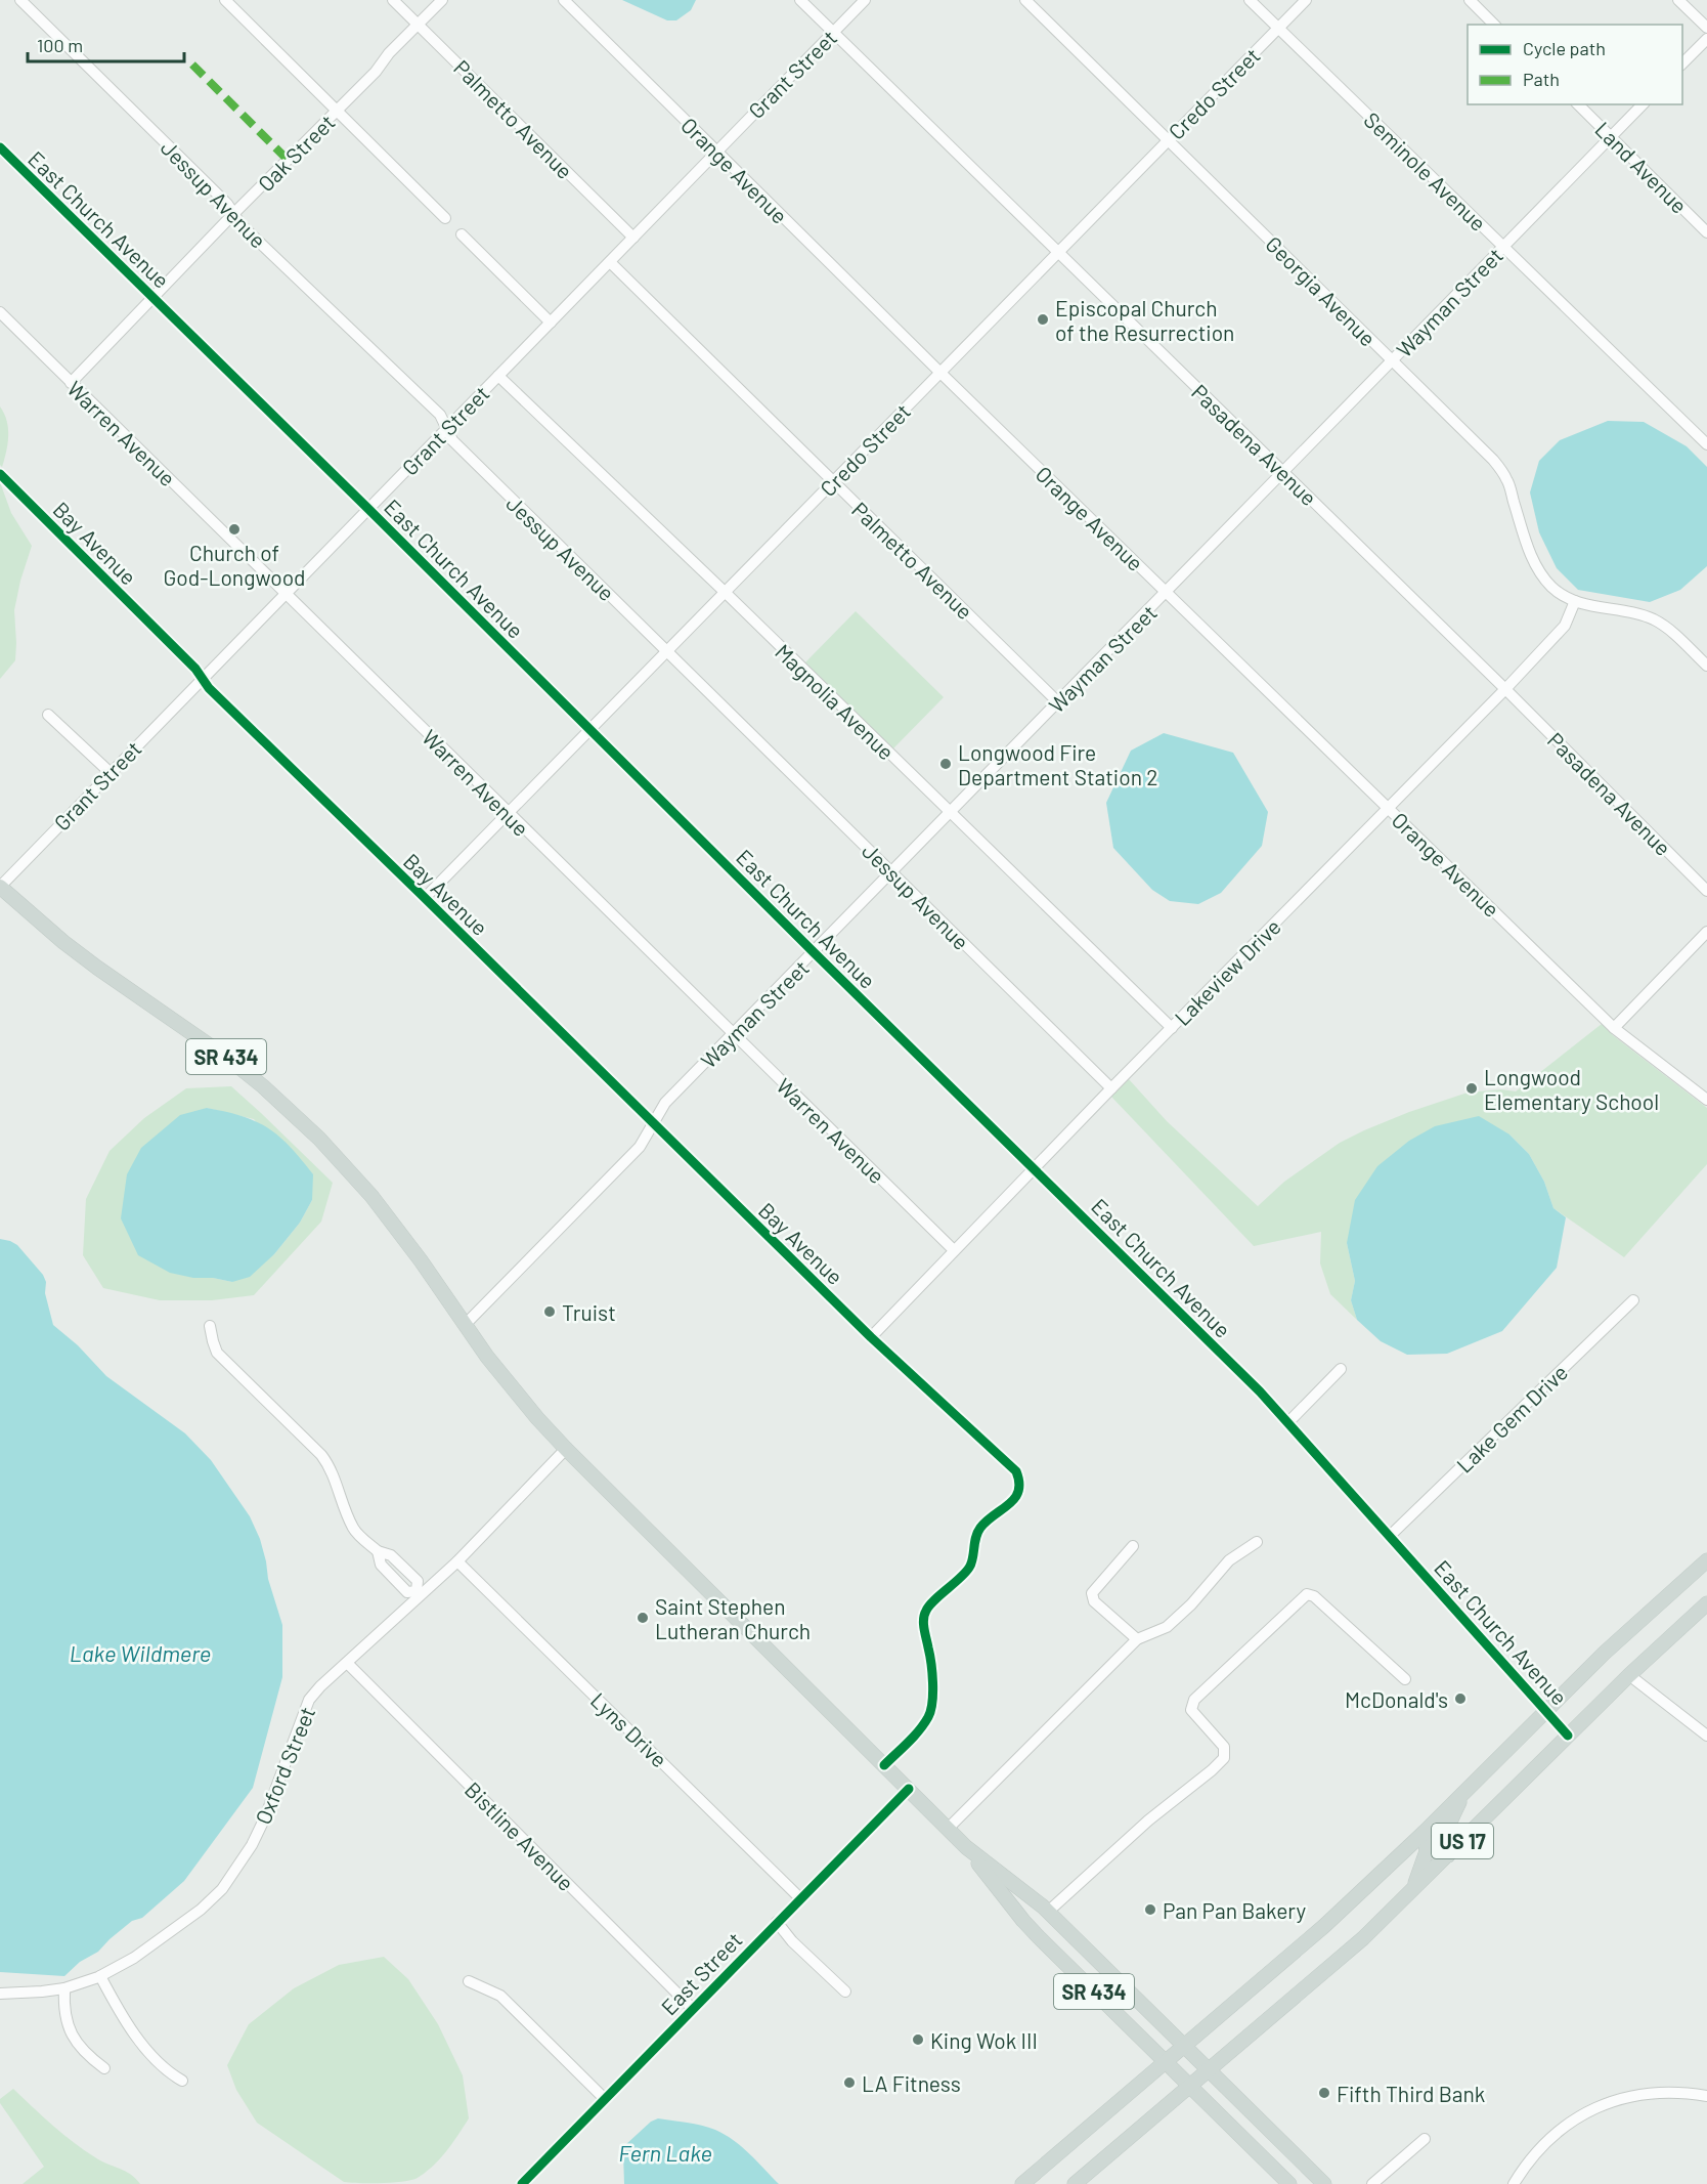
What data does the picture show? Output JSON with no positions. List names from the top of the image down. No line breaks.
{"streets":{"main road":["SR 434","US 17"],"street":["Grant Street","Credo Street","Palmetto Avenue","Oak Street","Land Avenue","Orange Avenue","Seminole Avenue","Jessup Avenue","East Church Avenue","Georgia Avenue","Wayman Street","Warren Avenue","Pasadena Avenue","Bay Avenue","Magnolia Avenue","Lakeview Drive","Lake Gem Drive","Lyns Drive","Oxford Street","Bistline Avenue","East Street"]},"crossings":[["Grant Street","Palmetto Avenue"],["Grant Street","Orange Avenue"],["Grant Street","Jessup Avenue"],["Grant Street","East Church Avenue"],["Grant Street","Warren Avenue"],["Grant Street","Pasadena Avenue"],["Grant Street","Bay Avenue"],["Grant Street","Magnolia Avenue"],["Grant Street","SR 434"],["Credo Street","Palmetto Avenue"],["Credo Street","Orange Avenue"],["Credo Street","Seminole Avenue"],["Credo Street","Jessup Avenue"],["Credo Street","East Church Avenue"],["Credo Street","Georgia Avenue"],["Credo Street","Warren Avenue"],["Credo Street","Pasadena Avenue"],["Credo Street","Bay Avenue"],["Credo Street","Magnolia Avenue"],["Palmetto Avenue","Oak Street"],["Palmetto Avenue","Wayman Street"],["Oak Street","Jessup Avenue"],["Oak Street","East Church Avenue"],["Oak Street","Warren Avenue"],["Land Avenue","Wayman Street"],["Orange Avenue","Wayman Street"],["Orange Avenue","Lakeview Drive"],["Seminole Avenue","Wayman Street"],["Jessup Avenue","Wayman Street"],["Jessup Avenue","Lakeview Drive"],["East Church Avenue","Wayman Street"],["East Church Avenue","Lakeview Drive"],["East Church Avenue","Lake Gem Drive"],["East Church Avenue","US 17"],["Georgia Avenue","Wayman Street"],["Georgia Avenue","Lakeview Drive"],["Wayman Street","Warren Avenue"],["Wayman Street","Pasadena Avenue"],["Wayman Street","Bay Avenue"],["Wayman Street","Magnolia Avenue"],["Wayman Street","SR 434"],["Warren Avenue","Lakeview Drive"],["Pasadena Avenue","Lakeview Drive"],["Bay Avenue","Lakeview Drive"],["Bay Avenue","SR 434"],["Magnolia Avenue","Lakeview Drive"],["SR 434","Oxford Street"],["SR 434","US 17"],["SR 434","East Street"],["Lyns Drive","Oxford Street"],["Lyns Drive","East Street"],["Oxford Street","Bistline Avenue"],["Bistline Avenue","East Street"]],"water":["Lake Wildmere","Fern Lake"],"places":["Episcopal Church of the Resurrection","Church of God-Longwood","Longwood Fire Department Station 2","Longwood Elementary School","Truist","Saint Stephen Lutheran Church","McDonald's","Pan Pan Bakery","King Wok III","LA Fitness","Fifth Third Bank"],"legend":["Cycle path","Path"],"scale_bar":"100 m"}
